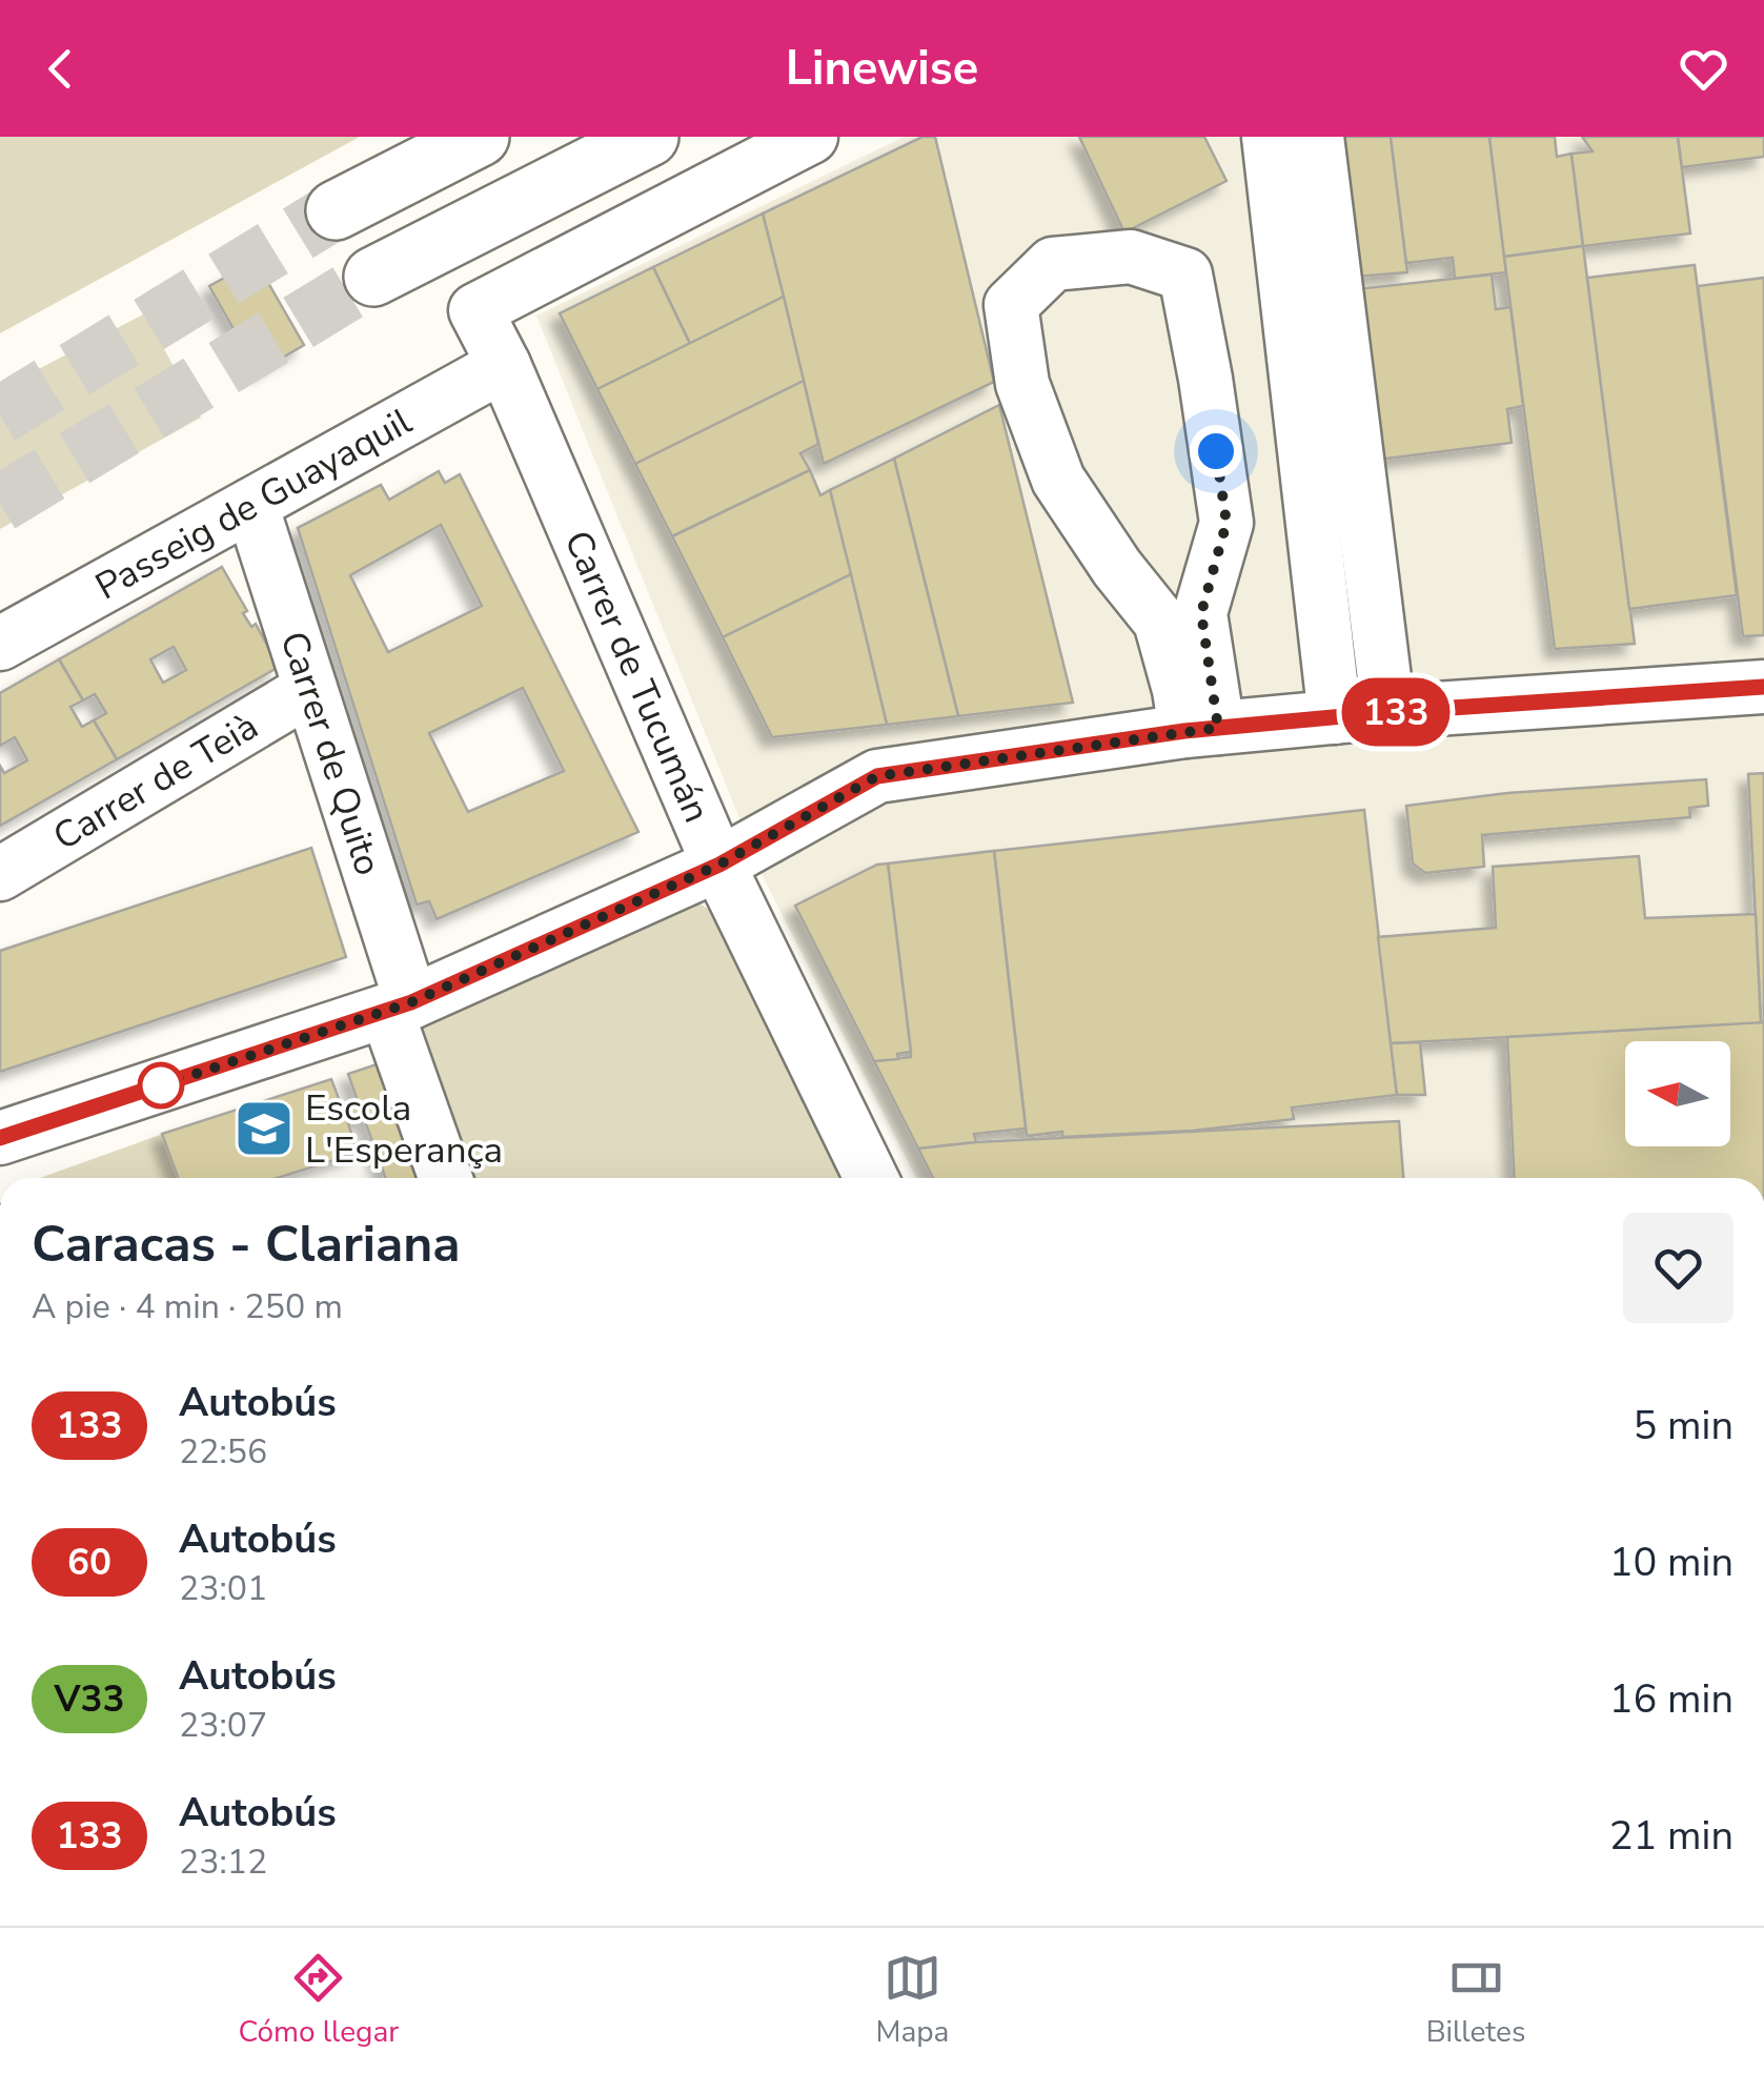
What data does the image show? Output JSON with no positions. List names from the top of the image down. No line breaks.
{"streets":{"street":["Passeig de Guayaquil","Carrer de Tucumán","Carrer de Quito","Carrer de Teià"]},"crossings":[["Passeig de Guayaquil","Carrer de Tucumán"],["Passeig de Guayaquil","Carrer de Quito"],["Carrer de Quito","Carrer de Teià"]],"places":{"school or university":["Escola L'Esperança"]},"lines":["bus line 133"],"north":"left","page":{"header":"Linewise","on_map":"133","heading":["Caracas - Clariana","A pie · 4 min · 250 m"],"list":[{"mark":"133","name":"Autobús","note":"22:56","value":"5 min"},{"mark":"60","name":"Autobús","note":"23:01","value":"10 min"},{"mark":"V33","name":"Autobús","note":"23:07","value":"16 min"},{"mark":"133","name":"Autobús","note":"23:12","value":"21 min"}],"tabs":["Cómo llegar","Mapa","Billetes"]}}
